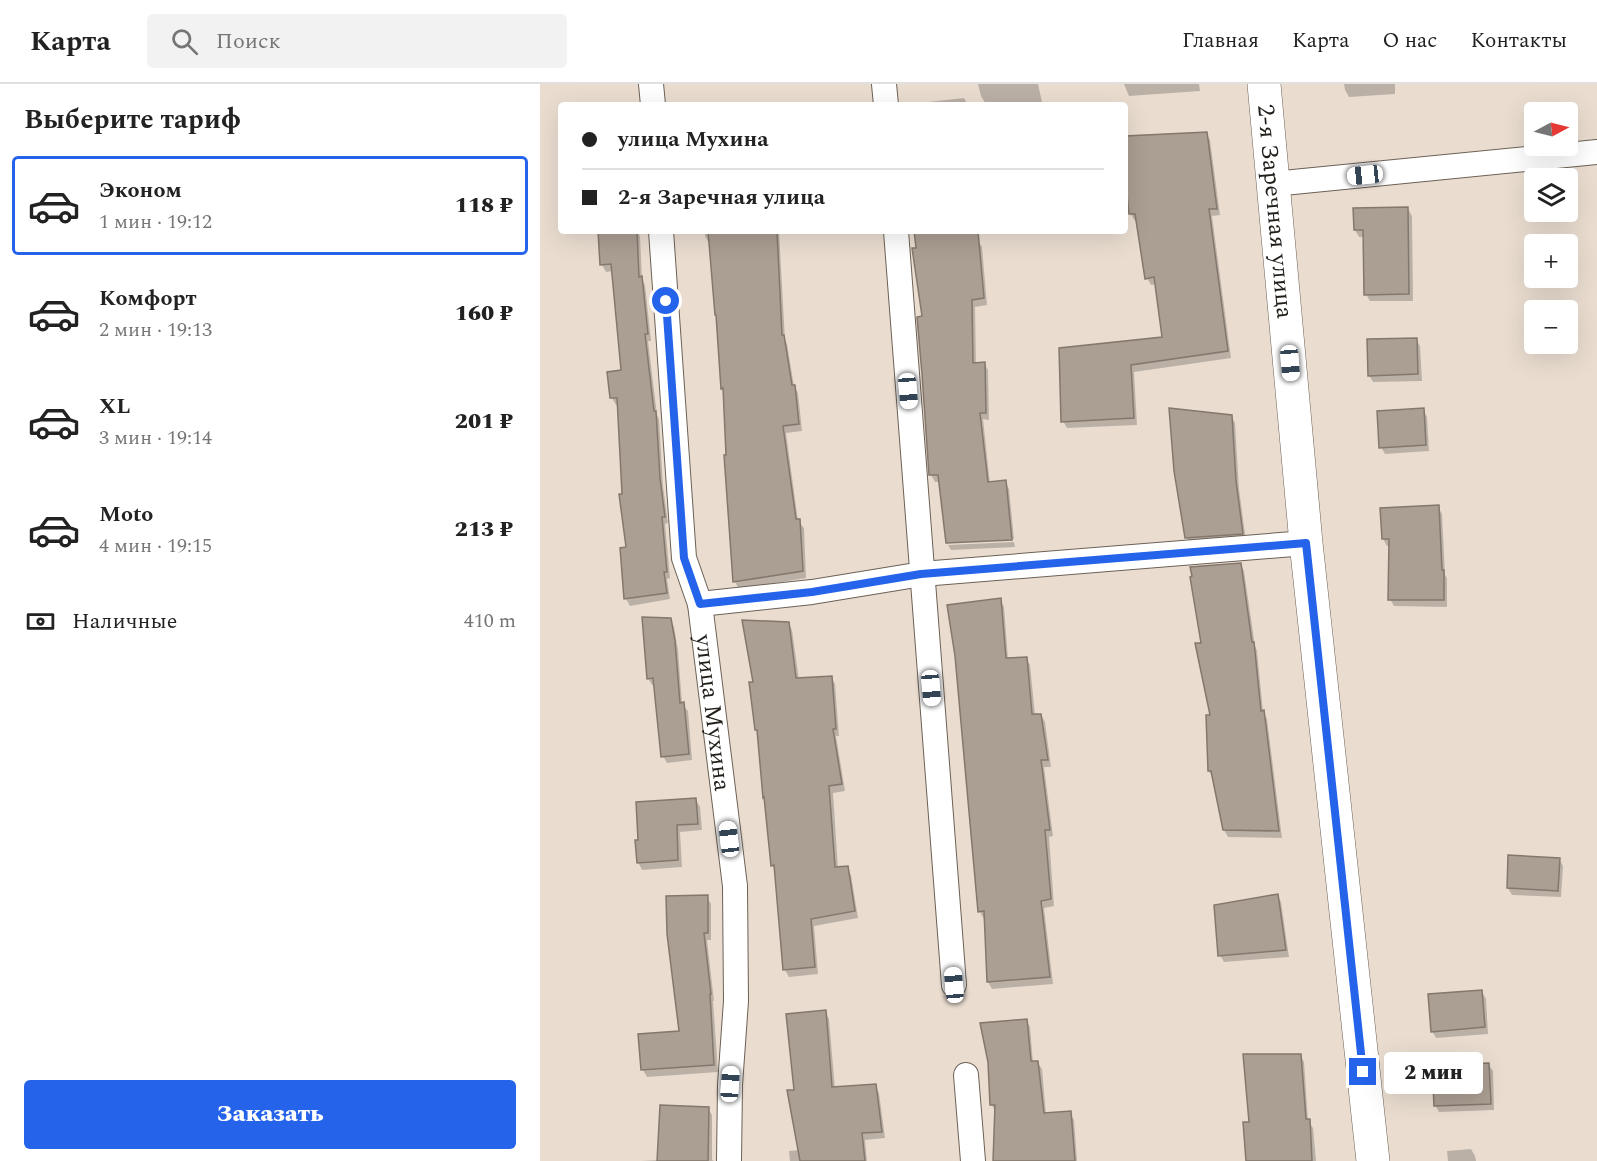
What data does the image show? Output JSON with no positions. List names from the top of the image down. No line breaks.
{"streets":{"main road":["2-я Заречная улица"],"street":["улица Мухина"]},"north":"right","page":{"header":"Карта","search":"Поиск","nav":["Главная","Карта","О нас","Контакты"],"heading":"Выберите тариф","map_buttons":["+","−"],"banner":["улица Мухина","2-я Заречная улица"],"list":[{"name":"Эконом","note":"1 мин · 19:12","value":"118 ₽"},{"name":"Комфорт","note":"2 мин · 19:13","value":"160 ₽"},{"name":"XL","note":"3 мин · 19:14","value":"201 ₽"},{"name":"Moto","note":"4 мин · 19:15","value":"213 ₽"}],"pay":["Наличные","410 m"],"bubble":"2 мин","buttons":"Заказать"}}
